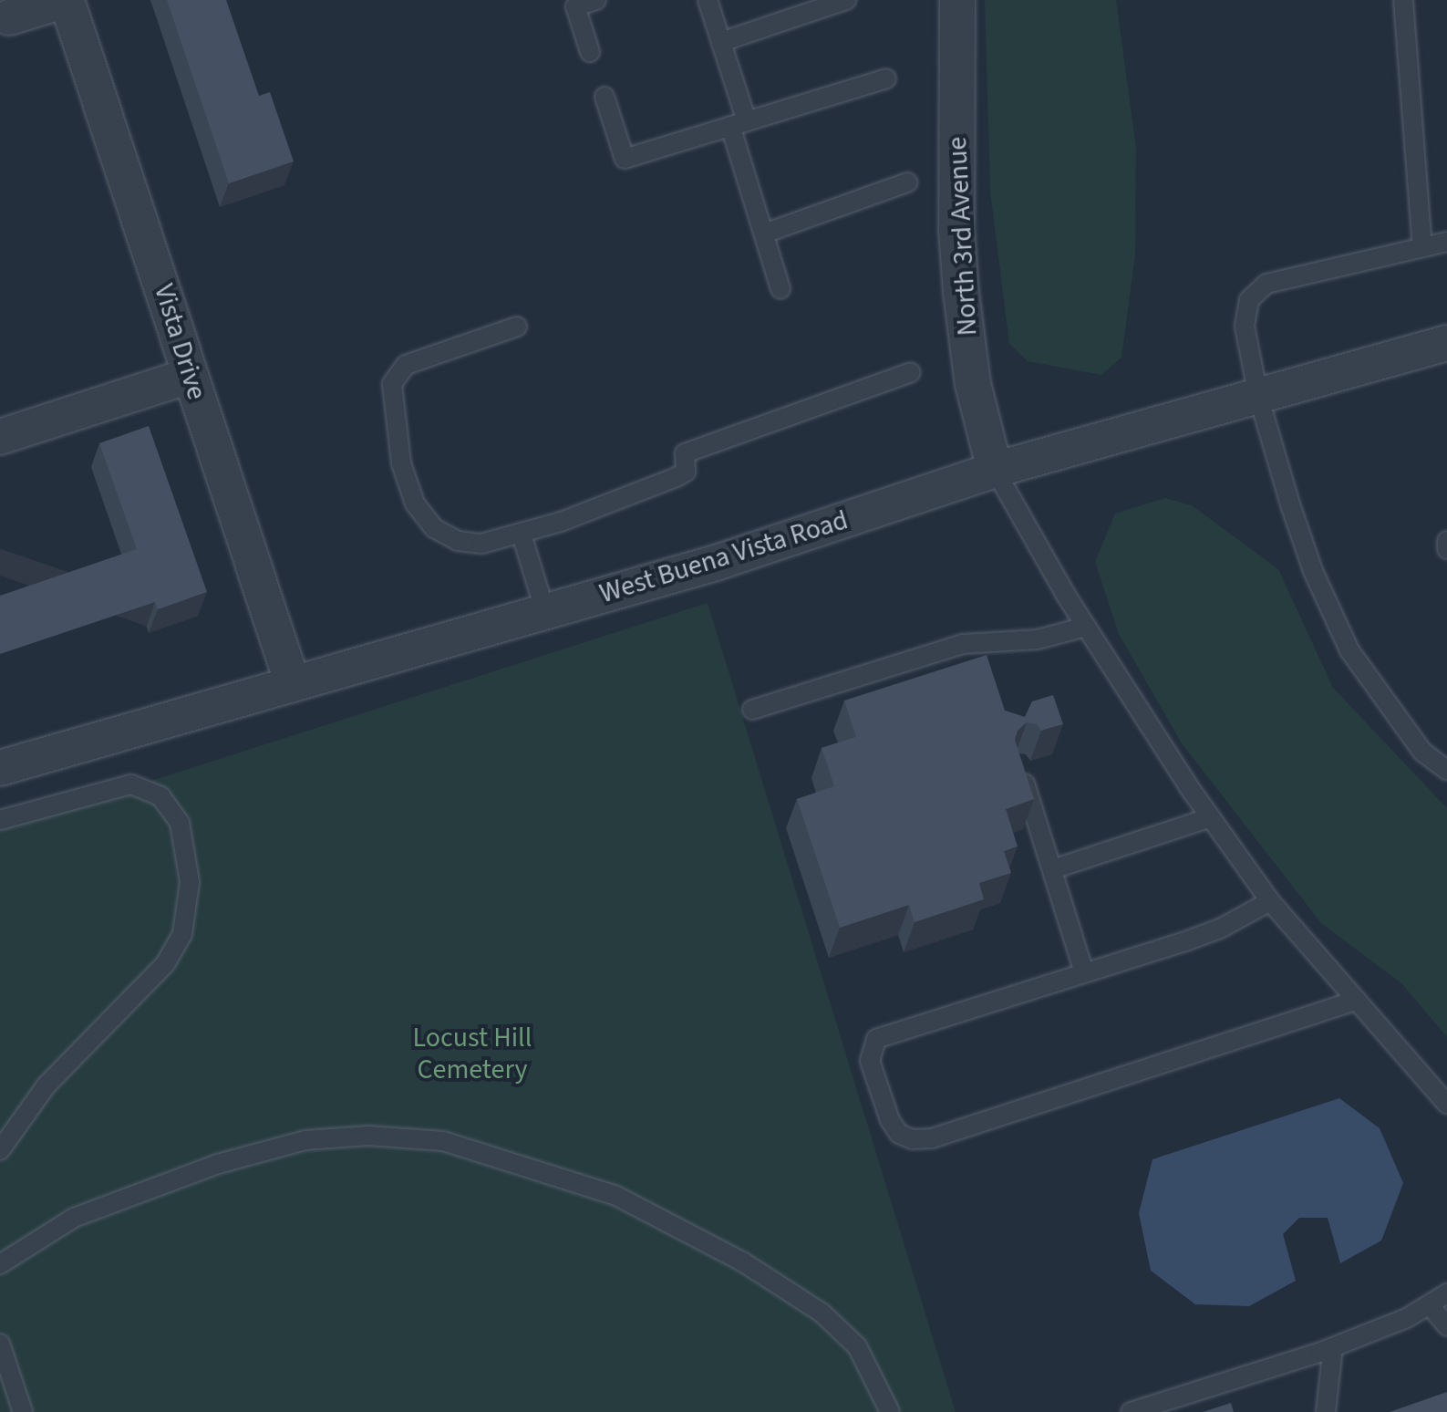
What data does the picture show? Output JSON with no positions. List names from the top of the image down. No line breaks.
{"streets":{"street":["North 3rd Avenue","Vista Drive","West Buena Vista Road"]},"crossings":[["North 3rd Avenue","West Buena Vista Road"],["Vista Drive","West Buena Vista Road"]],"parks":["Locust Hill Cemetery"]}
